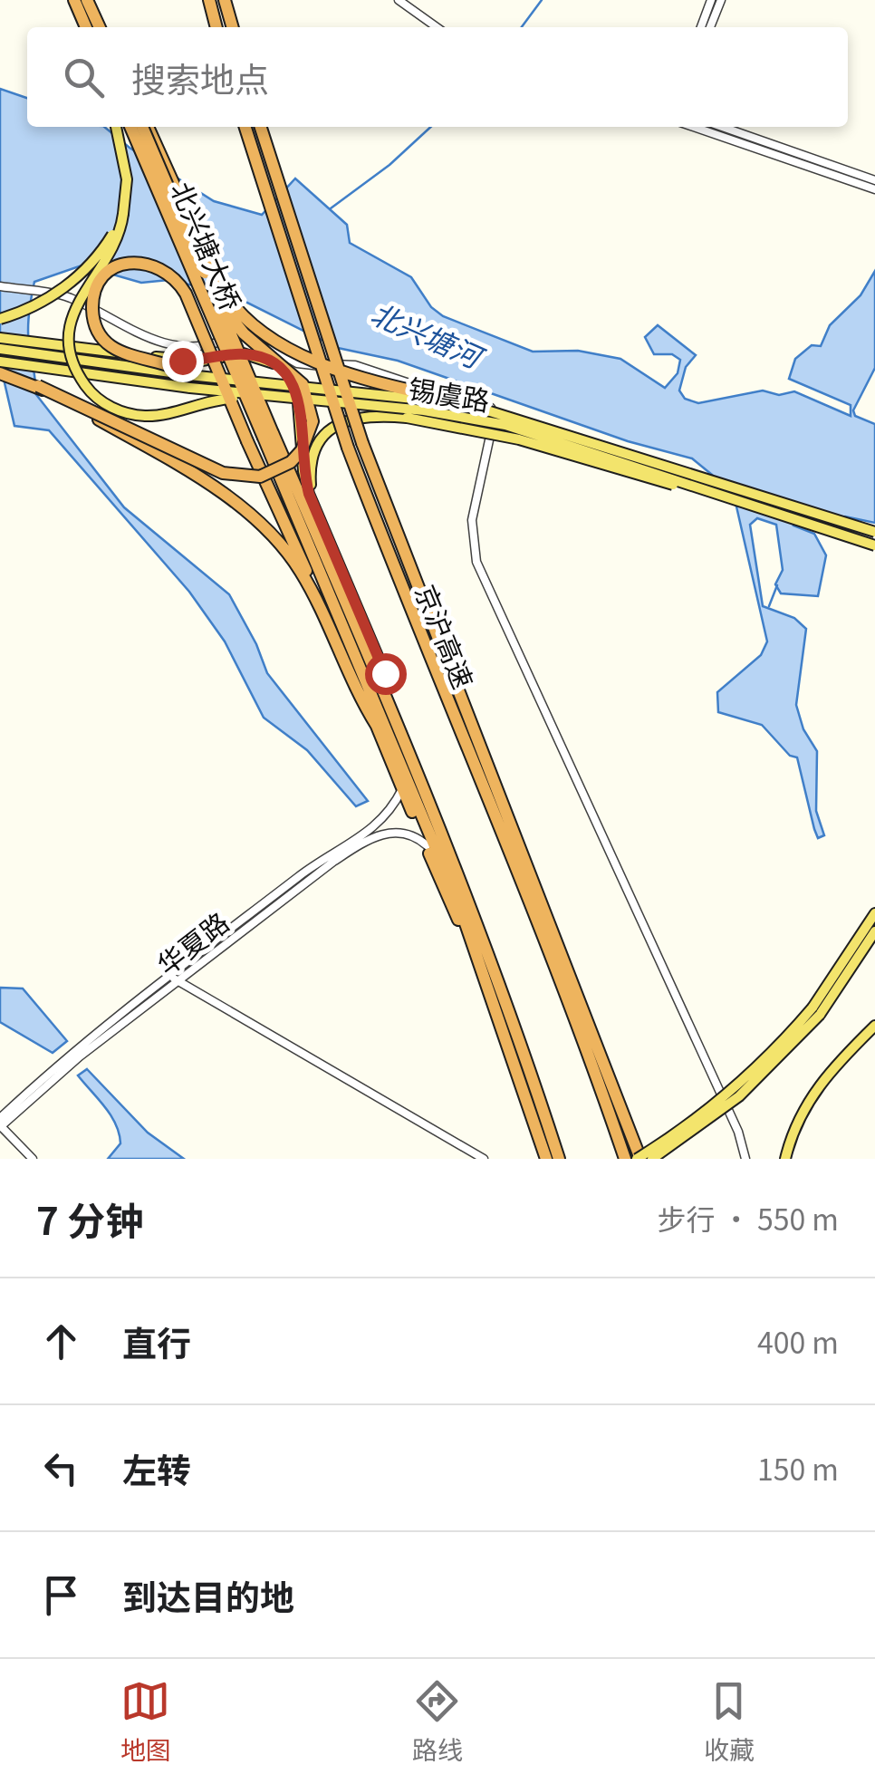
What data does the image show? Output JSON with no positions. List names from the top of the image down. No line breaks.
{"streets":{"highway":["北兴塘大桥","京沪高速"],"main road":["锡虞路"],"street":["华夏路"]},"water":["北兴塘河"],"page":{"search":"搜索地点","heading":["7 分钟","步行 · 550 m"],"list":[["直行","400 m"],["左转","150 m"],"到达目的地"],"nav":["地图","路线","收藏"]}}
